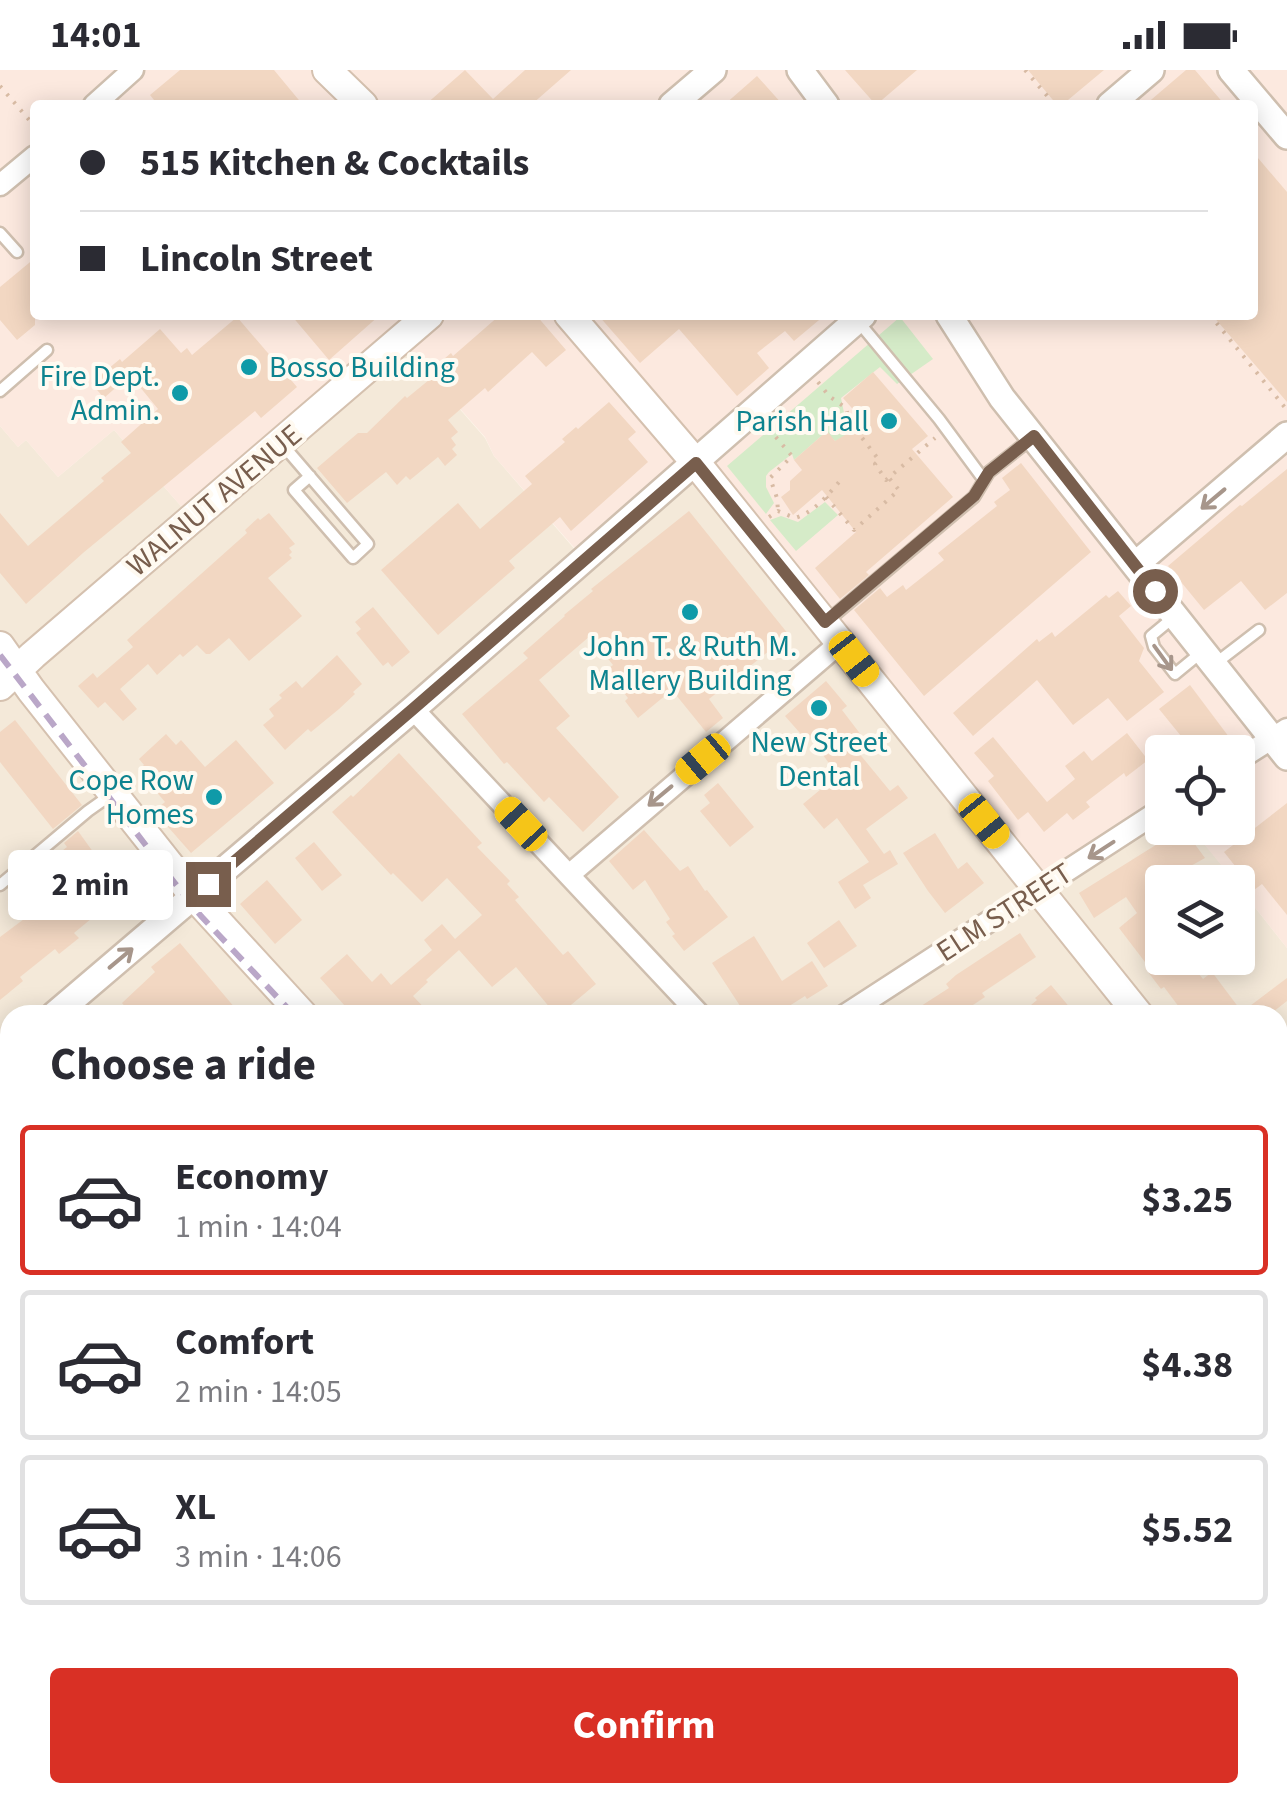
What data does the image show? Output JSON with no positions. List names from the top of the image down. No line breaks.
{"streets":{"main road":["WALNUT AVENUE"],"street":["ELM STREET"]},"one_way":["ELM STREET"],"places":["Bosso Building","Fire Dept. Admin.","Parish Hall","John T. & Ruth M. Mallery Building","New Street Dental","Cope Row Homes"],"page":{"status":"14:01","banner":["515 Kitchen & Cocktails","Lincoln Street"],"bubble":"2 min","heading":"Choose a ride","list":[{"name":"Economy","note":"1 min · 14:04","value":"$3.25"},{"name":"Comfort","note":"2 min · 14:05","value":"$4.38"},{"name":"XL","note":"3 min · 14:06","value":"$5.52"}],"buttons":"Confirm"}}
